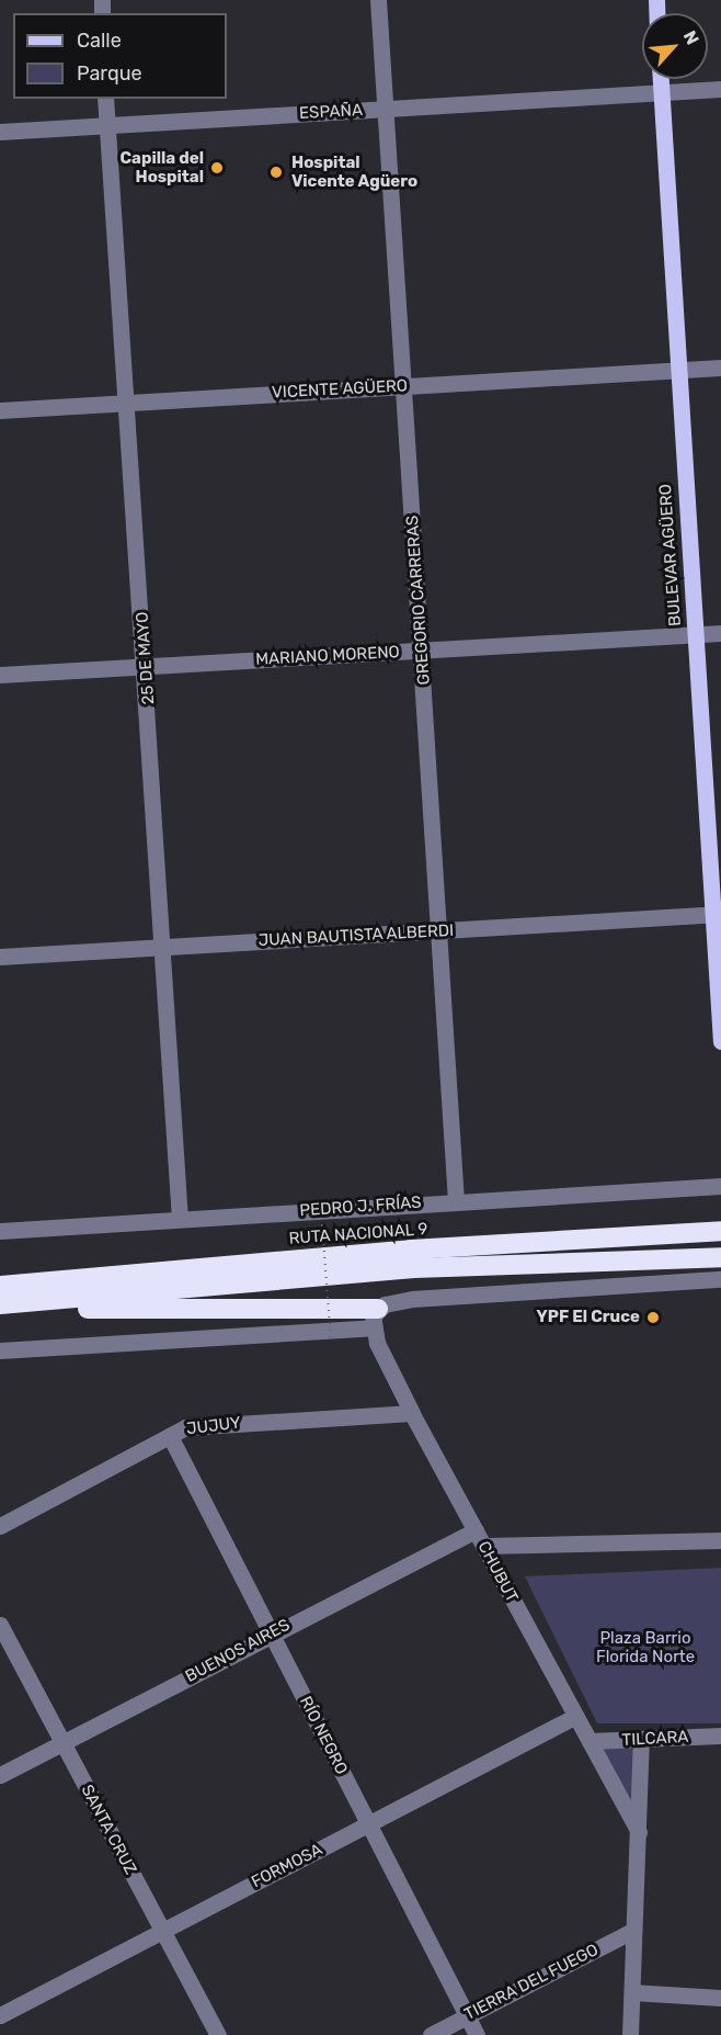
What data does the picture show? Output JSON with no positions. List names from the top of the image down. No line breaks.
{"streets":{"highway":["RUTA NACIONAL 9"],"main road":["BULEVAR AGÜERO"],"street":["ESPAÑA","VICENTE AGÜERO","GREGORIO CARRERAS","MARIANO MORENO","25 DE MAYO","JUAN BAUTISTA ALBERDI","PEDRO J. FRÍAS","JUJUY","CHUBUT","BUENOS AIRES","RÍO NEGRO","TILCARA","SANTA CRUZ","FORMOSA","TIERRA DEL FUEGO"]},"crossings":[["ESPAÑA","BULEVAR AGÜERO"],["ESPAÑA","GREGORIO CARRERAS"],["ESPAÑA","25 DE MAYO"],["VICENTE AGÜERO","BULEVAR AGÜERO"],["VICENTE AGÜERO","GREGORIO CARRERAS"],["VICENTE AGÜERO","25 DE MAYO"],["BULEVAR AGÜERO","MARIANO MORENO"],["BULEVAR AGÜERO","JUAN BAUTISTA ALBERDI"],["GREGORIO CARRERAS","MARIANO MORENO"],["GREGORIO CARRERAS","JUAN BAUTISTA ALBERDI"],["GREGORIO CARRERAS","PEDRO J. FRÍAS"],["MARIANO MORENO","25 DE MAYO"],["25 DE MAYO","JUAN BAUTISTA ALBERDI"],["25 DE MAYO","PEDRO J. FRÍAS"],["JUJUY","CHUBUT"],["JUJUY","RÍO NEGRO"],["CHUBUT","BUENOS AIRES"],["CHUBUT","TILCARA"],["CHUBUT","FORMOSA"],["BUENOS AIRES","RÍO NEGRO"],["BUENOS AIRES","SANTA CRUZ"],["RÍO NEGRO","FORMOSA"],["RÍO NEGRO","TIERRA DEL FUEGO"],["SANTA CRUZ","FORMOSA"]],"parks":["Plaza Barrio Florida Norte"],"places":["Capilla del Hospital","Hospital Vicente Agüero","YPF El Cruce"],"legend":["Calle","Parque"],"north":"top right"}
